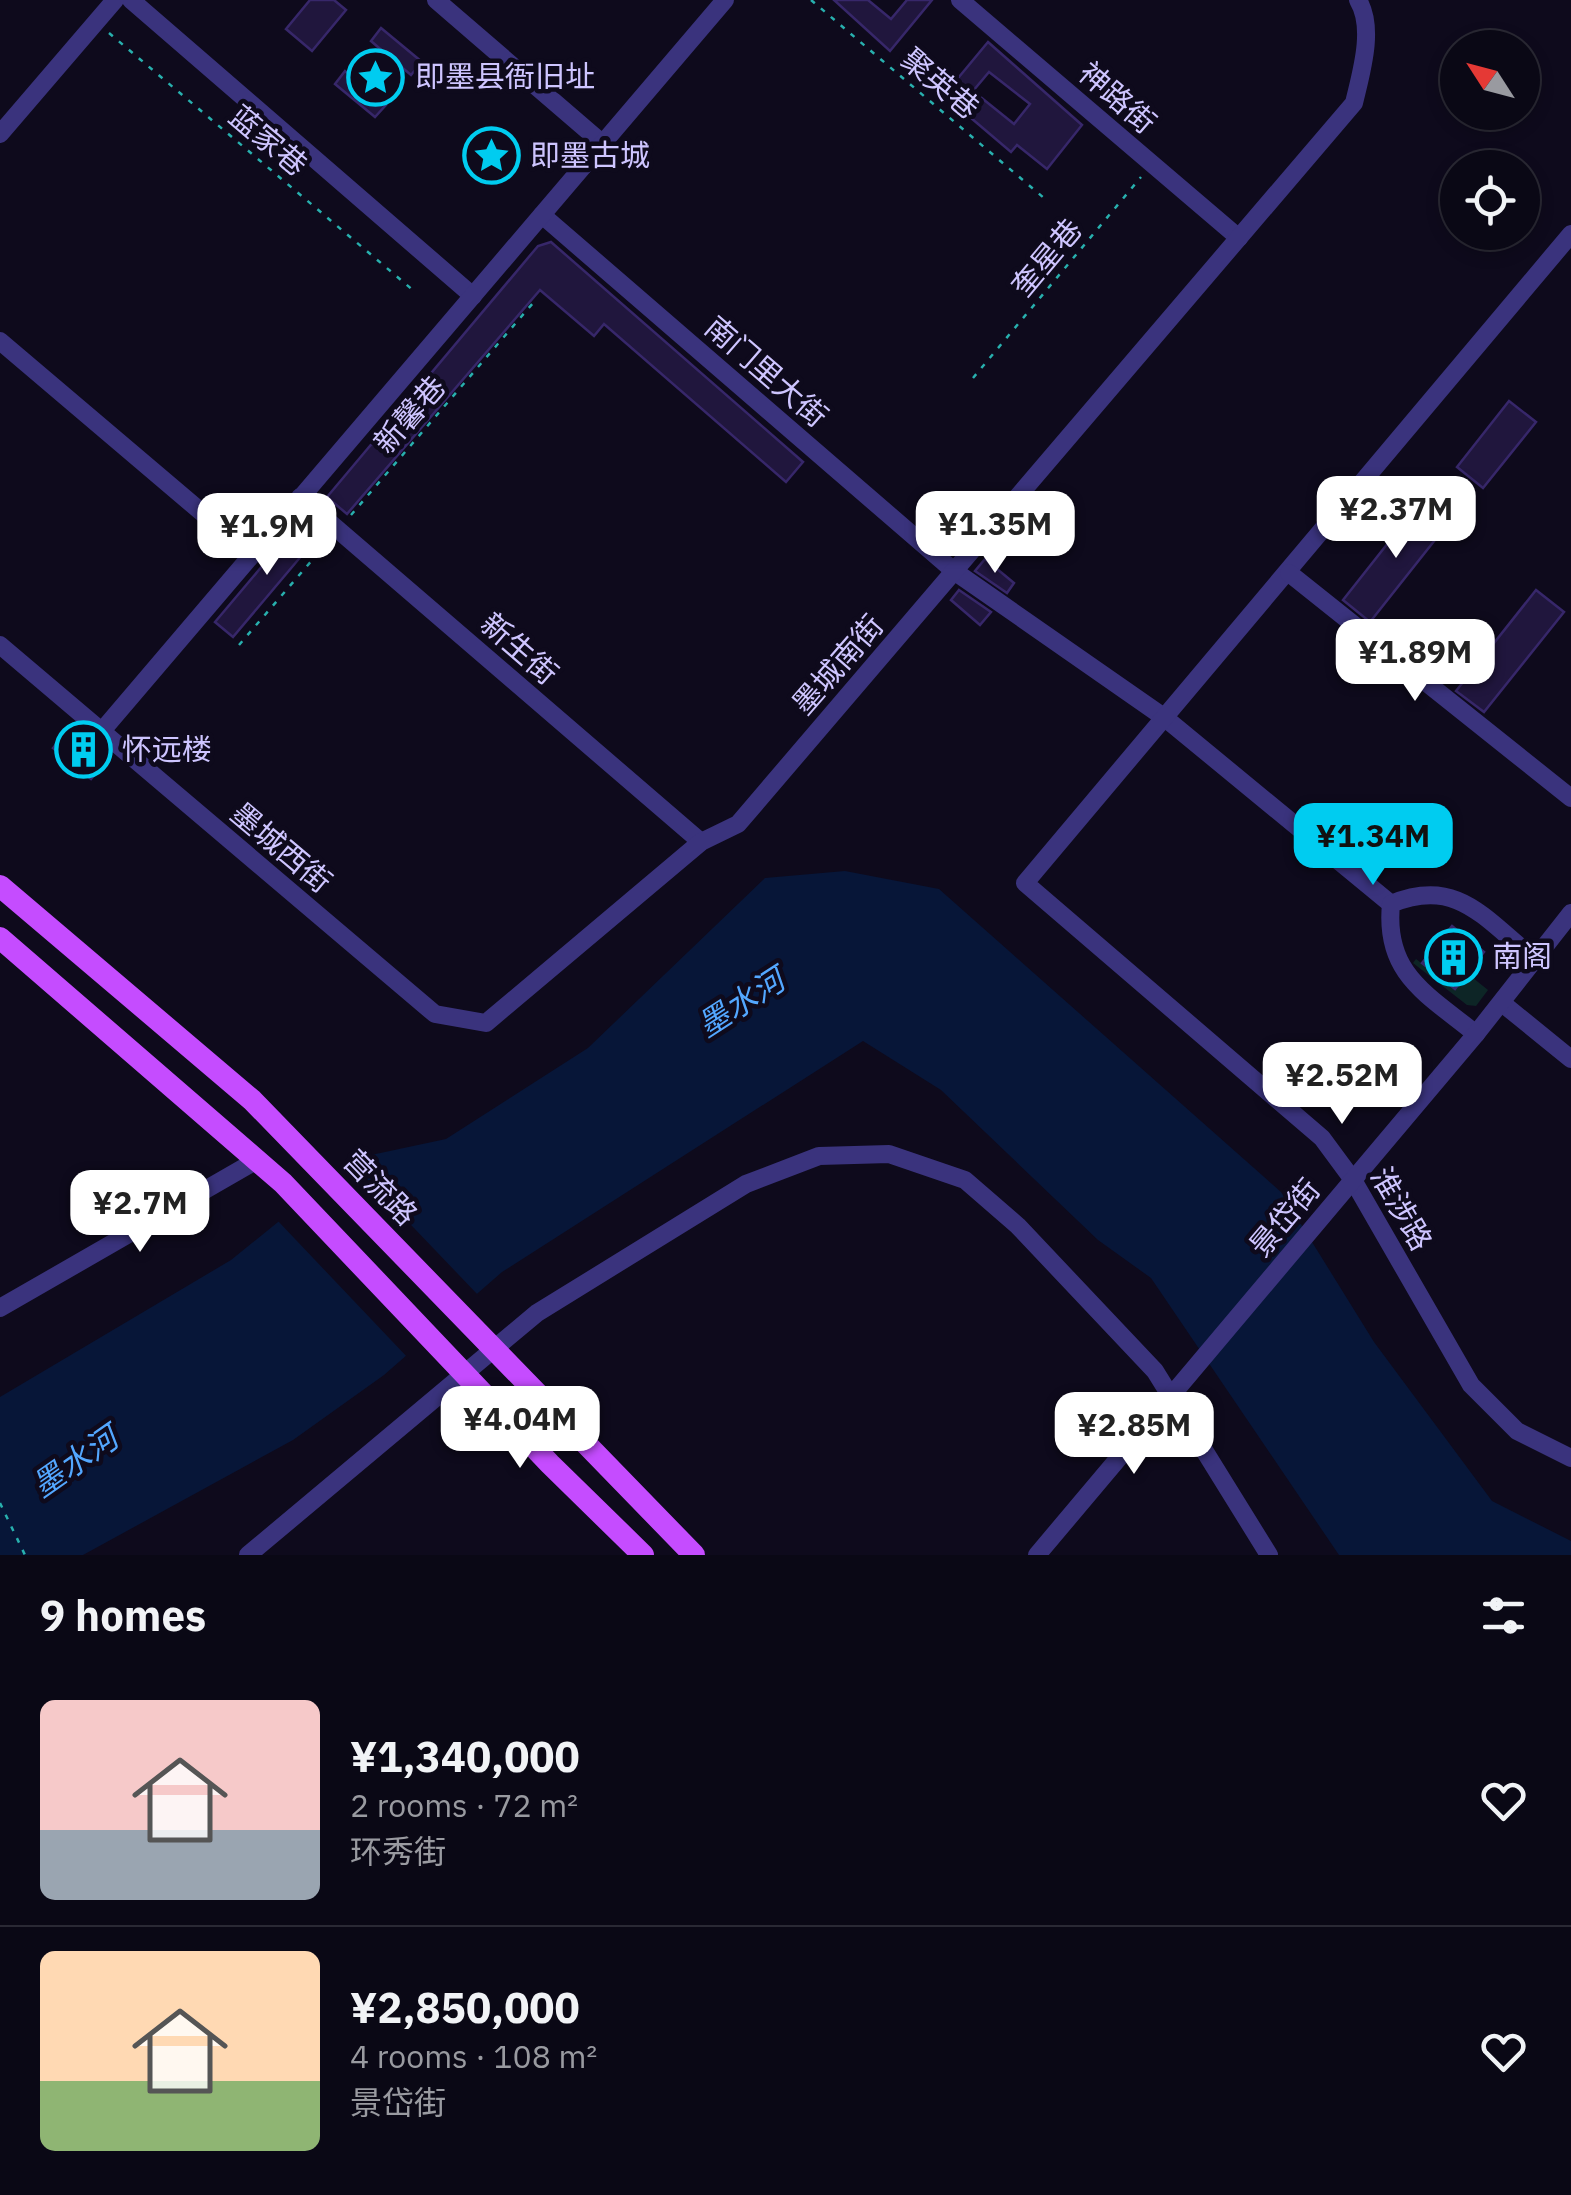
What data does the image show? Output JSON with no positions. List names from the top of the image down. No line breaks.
{"streets":{"main road":["营流路"],"street":["神路街","南门里大街","新生街","墨城南街","墨城西街","淮涉路","景岱街"],"path":["聚英巷","蓝家巷","奎星巷","新馨巷"]},"crossings":[["神路街","奎星巷"],["神路街","墨城南街"],["南门里大街","墨城南街"],["南门里大街","淮涉路"],["新馨巷","新生街"],["新生街","墨城南街"],["墨城南街","墨城西街"],["淮涉路","景岱街"]],"water":["墨水河"],"places":{"place":["即墨县衙旧址","即墨古城"],"building":["怀远楼","南阁"]},"north":"top left","page":{"price":["¥2.37M","¥1.35M","¥1.9M","¥1.89M","¥1.34M","¥2.52M","¥2.7M","¥4.04M","¥2.85M"],"heading":"9 homes","list":[{"name":"¥1,340,000","note":"2 rooms · 72 m² · 环秀街"},{"name":"¥2,850,000","note":"4 rooms · 108 m² · 景岱街"}]}}
